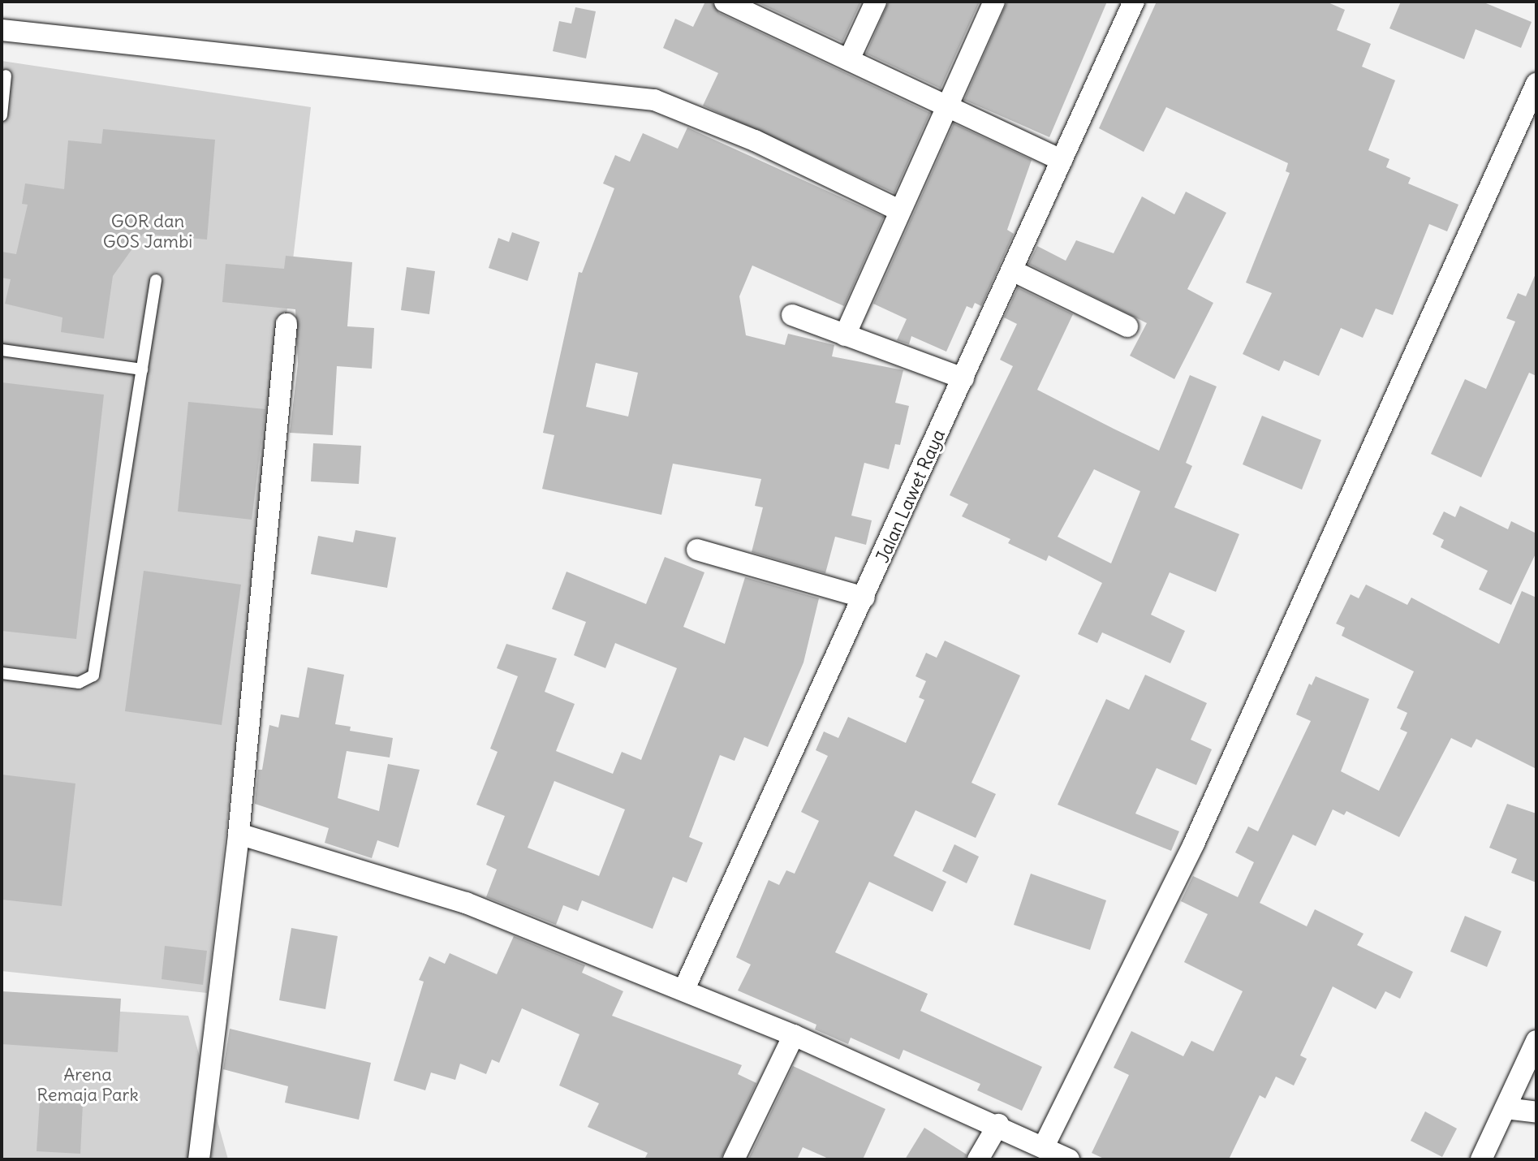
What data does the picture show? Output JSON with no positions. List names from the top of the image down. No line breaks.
{"streets":{"street":["Jalan Lawet Raya"]},"parks":["GOR dan GOS Jambi","Arena Remaja Park"]}
